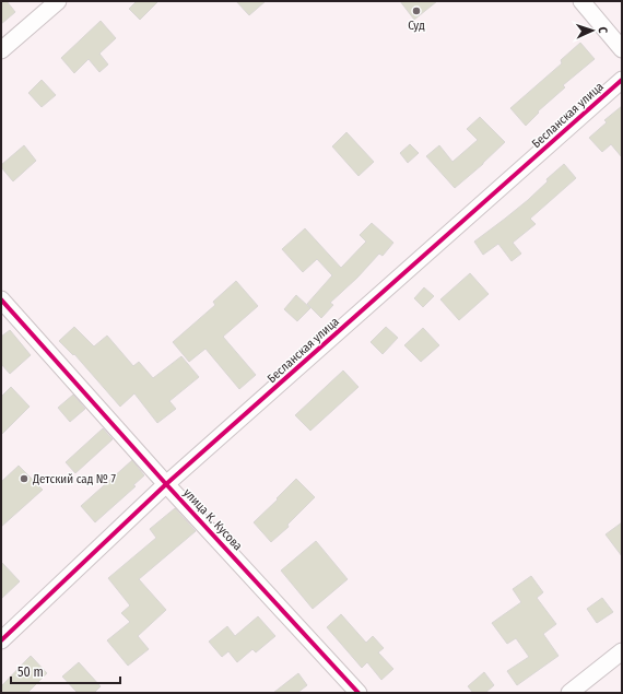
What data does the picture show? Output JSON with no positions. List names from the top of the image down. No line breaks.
{"streets":{"street":["Бесланская улица","улица К. Кусова"]},"crossings":[["Бесланская улица","улица К. Кусова"]],"places":["Суд","Детский сад № 7"],"scale_bar":"50 m","north":"right"}
